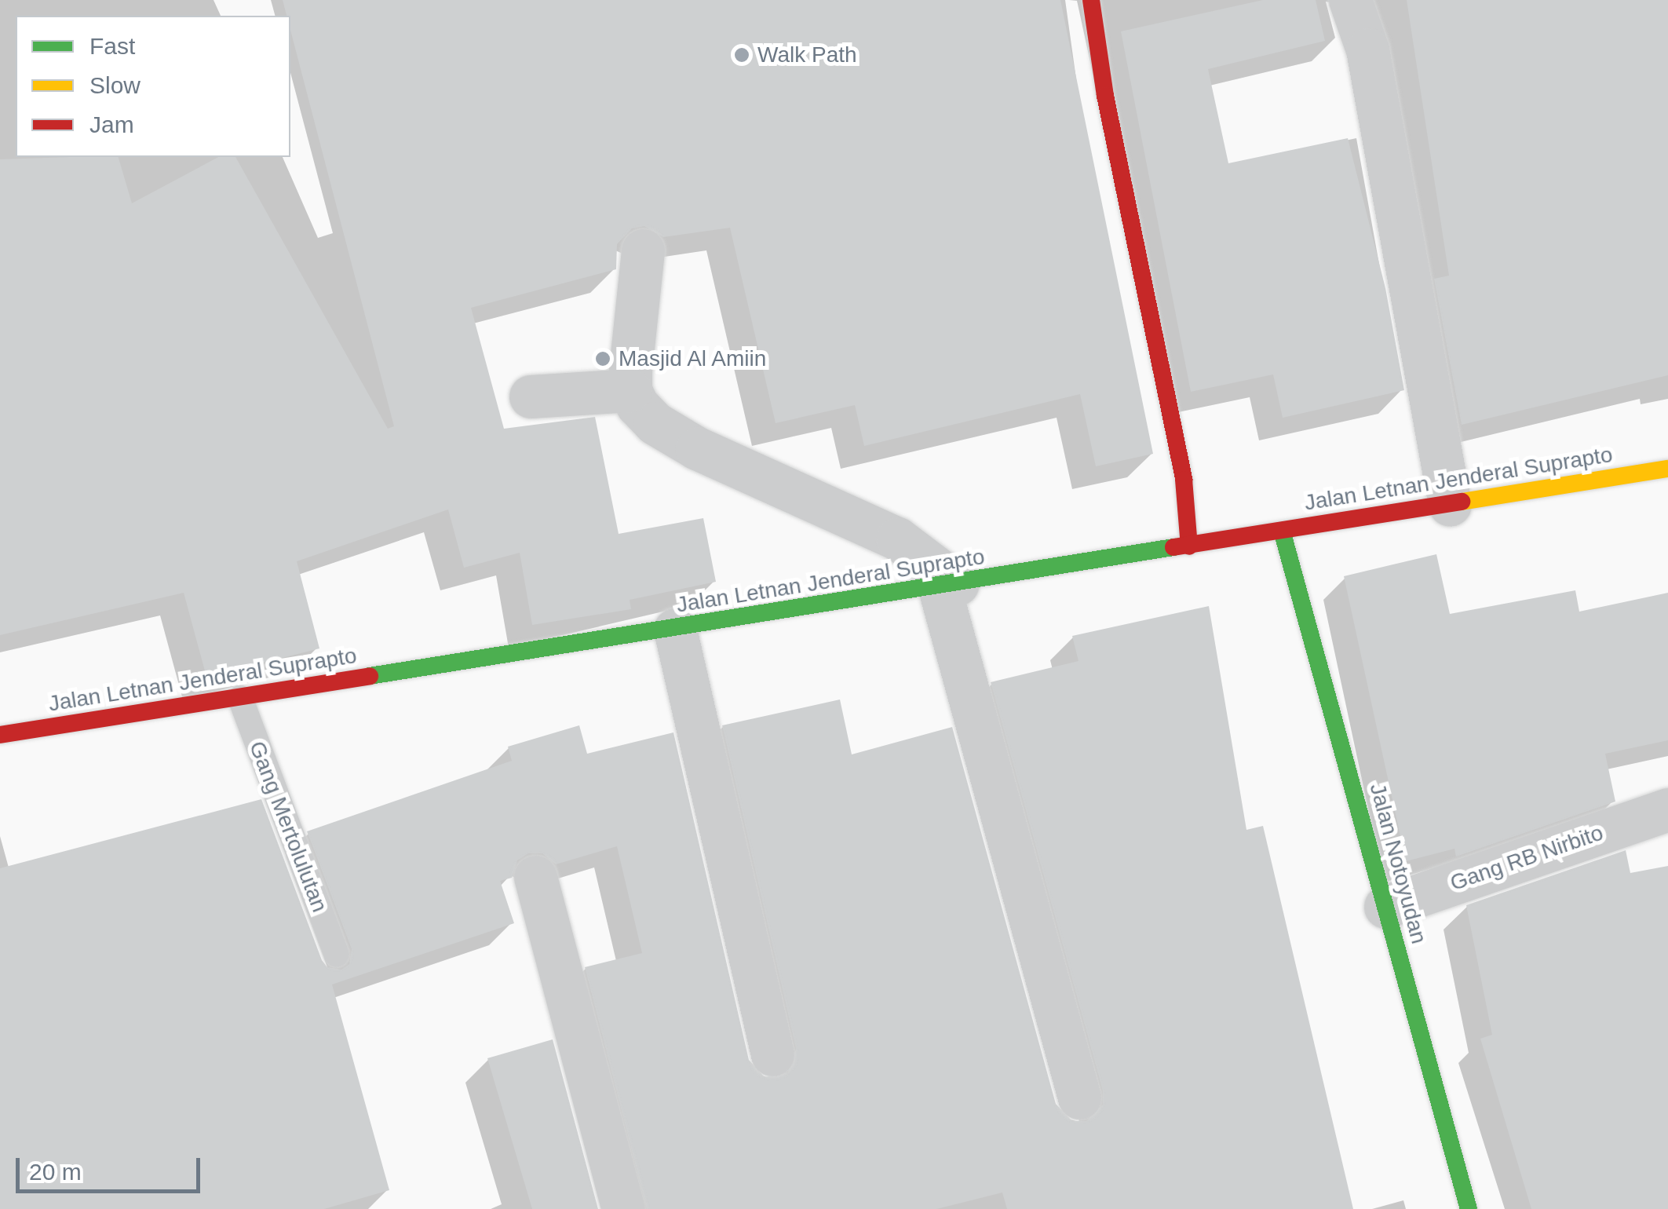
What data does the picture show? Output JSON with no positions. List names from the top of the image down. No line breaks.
{"streets":{"main road":["Jalan Letnan Jenderal Suprapto","Jalan Notoyudan"],"street":["Gang RB Nirbito"],"lane":["Gang Mertolulutan"]},"crossings":[["Jalan Letnan Jenderal Suprapto","Gang Mertolulutan"],["Jalan Letnan Jenderal Suprapto","Jalan Notoyudan"],["Gang RB Nirbito","Jalan Notoyudan"]],"places":["Walk Path","Masjid Al Amiin"],"legend":["Fast","Slow","Jam"],"scale_bar":"20 m"}
